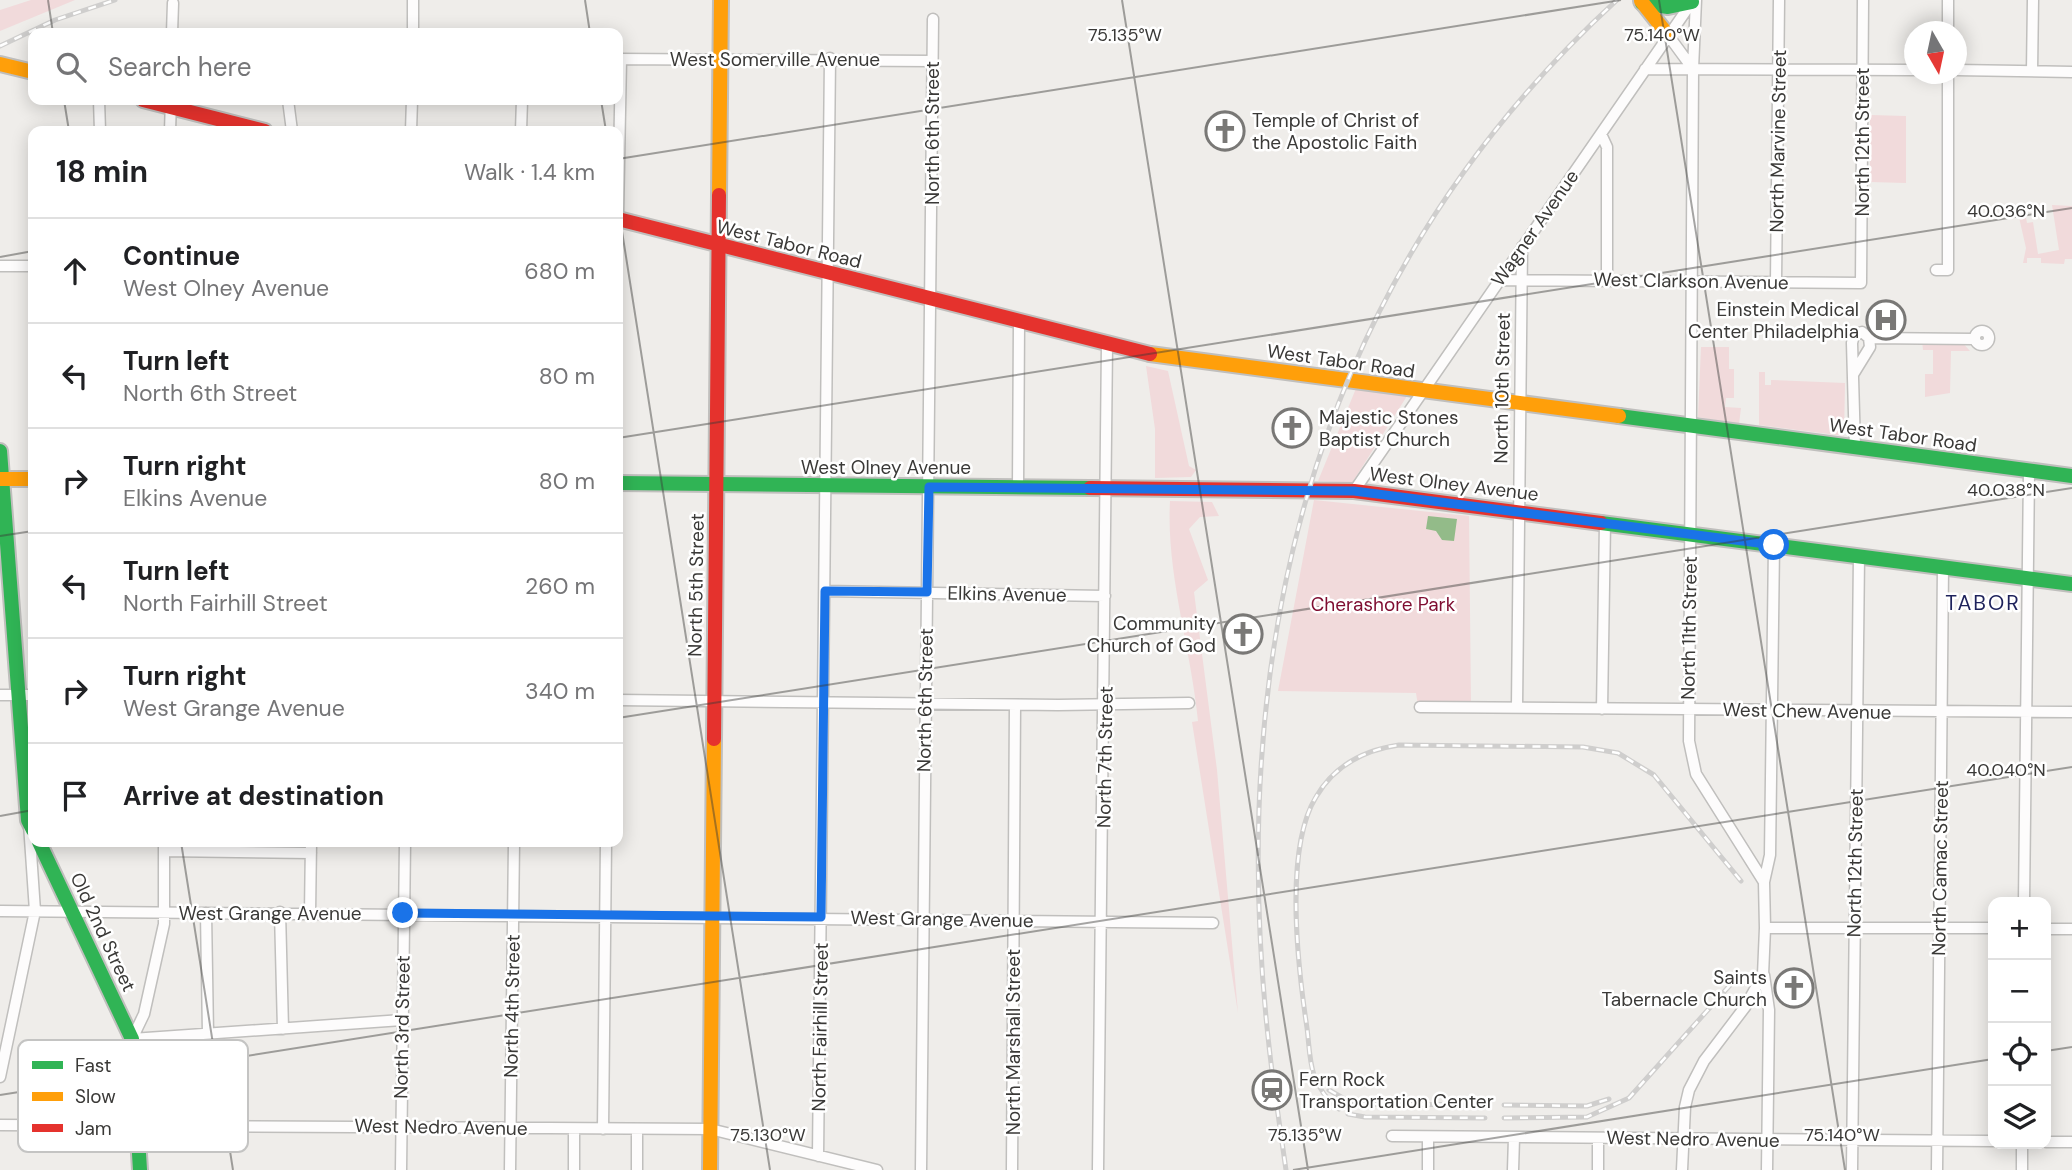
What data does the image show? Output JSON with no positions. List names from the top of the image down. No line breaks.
{"streets":{"street":["West Somerville Avenue","North 6th Street","North Marvine Street","North 12th Street","Wagner Avenue","West Tabor Road","West Clarkson Avenue","North 10th Street","West Olney Avenue","North 5th Street","Elkins Avenue","North 11th Street","West Chew Avenue","North 7th Street","North Camac Street","West Grange Avenue","Old 2nd Street","North 4th Street","North 3rd Street","North Fairhill Street","North Marshall Street","West Nedro Avenue"]},"crossings":[["West Somerville Avenue","North 6th Street"],["West Somerville Avenue","North 5th Street"],["West Somerville Avenue","North Fairhill Street"],["North 6th Street","West Tabor Road"],["North 6th Street","West Olney Avenue"],["North 6th Street","Elkins Avenue"],["North 6th Street","West Grange Avenue"],["North Marvine Street","West Clarkson Avenue"],["North 12th Street","West Clarkson Avenue"],["North 12th Street","West Olney Avenue"],["North 12th Street","West Chew Avenue"],["North 12th Street","West Nedro Avenue"],["Wagner Avenue","West Tabor Road"],["Wagner Avenue","North 10th Street"],["Wagner Avenue","West Olney Avenue"],["Wagner Avenue","North 11th Street"],["West Tabor Road","North 10th Street"],["West Tabor Road","North 5th Street"],["West Tabor Road","North 11th Street"],["West Tabor Road","North 7th Street"],["West Tabor Road","North Fairhill Street"],["West Clarkson Avenue","North 10th Street"],["West Clarkson Avenue","North 11th Street"],["North 10th Street","West Olney Avenue"],["North 10th Street","West Chew Avenue"],["West Olney Avenue","North 5th Street"],["West Olney Avenue","North 11th Street"],["West Olney Avenue","North 7th Street"],["West Olney Avenue","North Camac Street"],["West Olney Avenue","North Fairhill Street"],["North 5th Street","West Grange Avenue"],["North 5th Street","West Nedro Avenue"],["Elkins Avenue","North 7th Street"],["Elkins Avenue","North Fairhill Street"],["North 11th Street","West Chew Avenue"],["West Chew Avenue","North Camac Street"],["North 7th Street","West Grange Avenue"],["North Camac Street","West Nedro Avenue"],["West Grange Avenue","Old 2nd Street"],["West Grange Avenue","North 4th Street"],["West Grange Avenue","North 3rd Street"],["West Grange Avenue","North Fairhill Street"],["West Grange Avenue","North Marshall Street"],["North 4th Street","West Nedro Avenue"],["North 3rd Street","West Nedro Avenue"],["North Fairhill Street","West Nedro Avenue"]],"districts":["TABOR"],"parks":["Cherashore Park"],"places":{"church":["Temple of Christ of the Apostolic Faith","Majestic Stones Baptist Church","Community Church of God","Saints Tabernacle Church"],"hospital":["Einstein Medical Center Philadelphia"],"station":["Fern Rock Transportation Center"]},"legend":["Fast","Slow","Jam"],"north":"bottom","page":{"search":"Search here","heading":["18 min","Walk · 1.4 km"],"list":[["Continue","West Olney Avenue","680 m"],["Turn left","North 6th Street","80 m"],["Turn right","Elkins Avenue","80 m"],["Turn left","North Fairhill Street","260 m"],["Turn right","West Grange Avenue","340 m"],"Arrive at destination"],"map_buttons":["+","−"]},"coordinates":["75.135°W","75.140°W","40.036°N","40.038°N","40.040°N","75.130°W"]}
